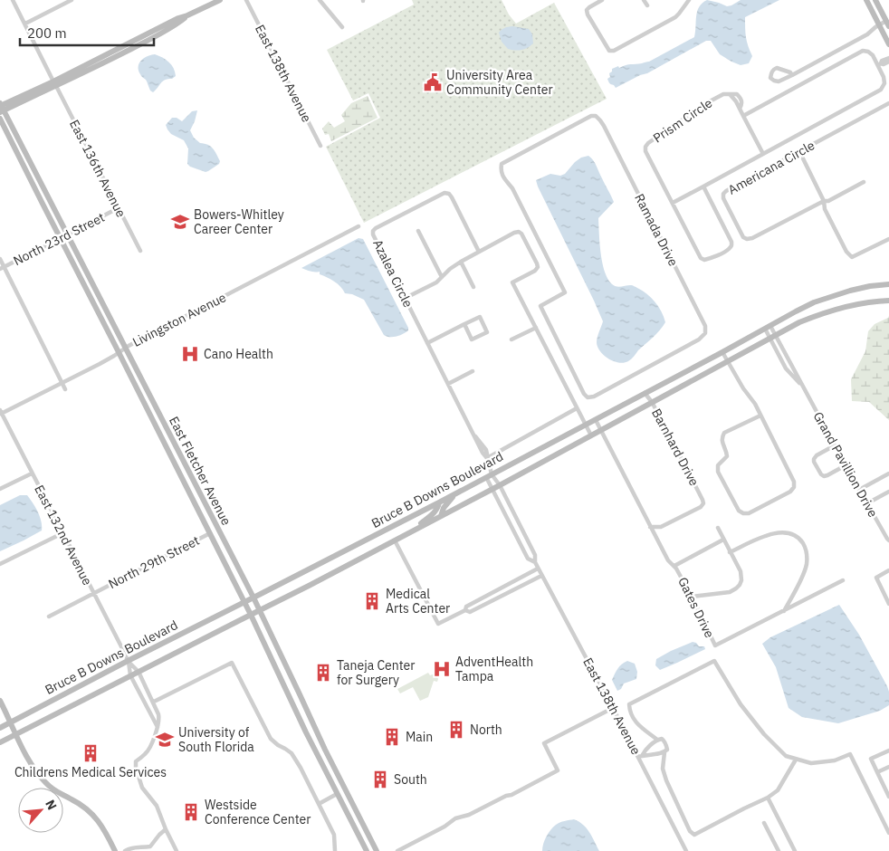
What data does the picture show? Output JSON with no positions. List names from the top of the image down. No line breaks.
{"streets":{"main road":["East Fletcher Avenue","Bruce B Downs Boulevard"],"street":["East 138th Avenue","Prism Circle","Americana Circle","East 136th Avenue","Ramada Drive","North 23rd Street","Azalea Circle","Livingston Avenue","Barnhard Drive","Grand Pavillion Drive","East 132nd Avenue","North 29th Street","Gates Drive"]},"crossings":[["East 138th Avenue","Azalea Circle"],["East 138th Avenue","Bruce B Downs Boulevard"],["East 136th Avenue","North 23rd Street"],["North 23rd Street","East Fletcher Avenue"],["Azalea Circle","Bruce B Downs Boulevard"],["Livingston Avenue","East Fletcher Avenue"],["Livingston Avenue","East 132nd Avenue"],["Barnhard Drive","Bruce B Downs Boulevard"],["Barnhard Drive","Gates Drive"],["Grand Pavillion Drive","Bruce B Downs Boulevard"],["East Fletcher Avenue","Bruce B Downs Boulevard"],["East Fletcher Avenue","North 29th Street"],["Bruce B Downs Boulevard","East 132nd Avenue"],["Bruce B Downs Boulevard","Gates Drive"],["East 132nd Avenue","North 29th Street"]],"places":{"public building":["University Area Community Center"],"school or university":["Bowers-Whitley Career Center","University of South Florida"],"hospital":["Cano Health","AdventHealth Tampa"],"building":["Medical Arts Center","Taneja Center for Surgery","North","Main","Childrens Medical Services","South","Westside Conference Center"]},"scale_bar":"200 m","north":"top right"}
